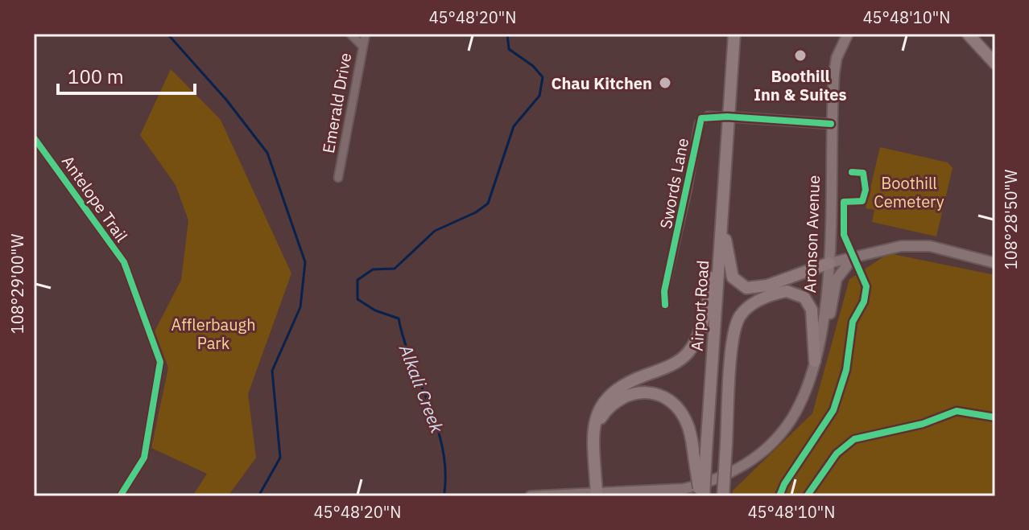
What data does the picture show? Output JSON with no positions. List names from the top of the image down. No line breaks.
{"streets":{"highway":["Airport Road"],"main road":["Aronson Avenue"],"street":["Emerald Drive","Swords Lane","Antelope Trail"]},"crossings":[["Swords Lane","Aronson Avenue"],["Swords Lane","Airport Road"]],"water":["Alkali Creek"],"parks":["Boothill Cemetery","Afflerbaugh Park"],"places":["Boothill Inn & Suites","Chau Kitchen"],"scale_bar":"100 m","coordinates":["45°48'20\"N","45°48'10\"N","108°28'50\"W","108°29'00\"W"]}
